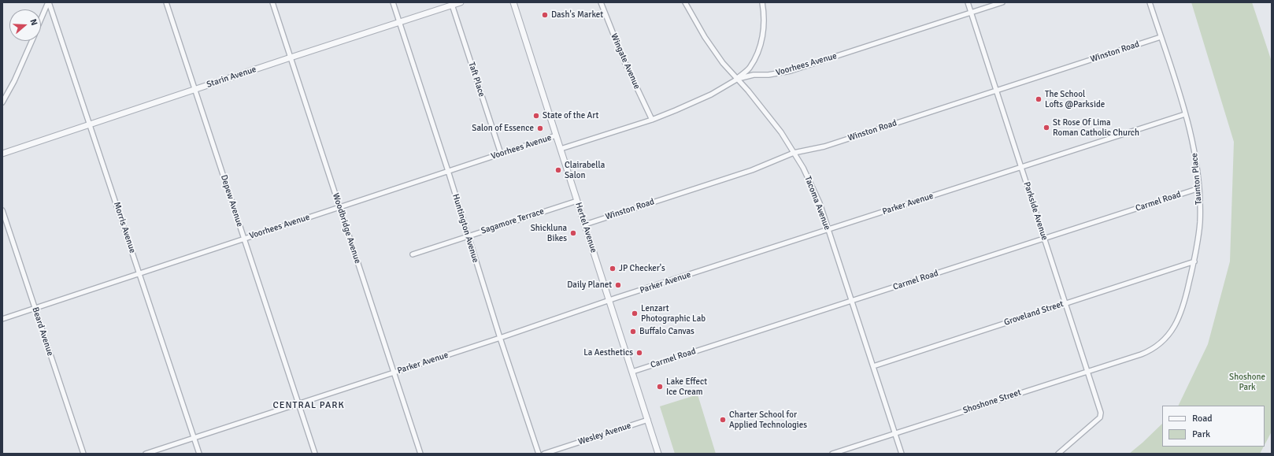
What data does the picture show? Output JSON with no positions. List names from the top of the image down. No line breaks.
{"streets":{"street":["Winston Road","Wingate Avenue","Voorhees Avenue","Starin Avenue","Taft Place","Taunton Place","Depew Avenue","Carmel Road","Tacoma Avenue","Parker Avenue","Parkside Avenue","Sagamore Terrace","Morris Avenue","Hertel Avenue","Woodbridge Avenue","Huntington Avenue","Groveland Street","Beard Avenue","Shoshone Street","Wesley Avenue"]},"crossings":[["Winston Road","Taunton Place"],["Winston Road","Tacoma Avenue"],["Winston Road","Parkside Avenue"],["Winston Road","Hertel Avenue"],["Wingate Avenue","Voorhees Avenue"],["Voorhees Avenue","Taft Place"],["Voorhees Avenue","Depew Avenue"],["Voorhees Avenue","Tacoma Avenue"],["Voorhees Avenue","Parkside Avenue"],["Voorhees Avenue","Morris Avenue"],["Voorhees Avenue","Hertel Avenue"],["Voorhees Avenue","Woodbridge Avenue"],["Voorhees Avenue","Huntington Avenue"],["Voorhees Avenue","Beard Avenue"],["Starin Avenue","Taft Place"],["Starin Avenue","Depew Avenue"],["Starin Avenue","Morris Avenue"],["Starin Avenue","Woodbridge Avenue"],["Starin Avenue","Huntington Avenue"],["Taunton Place","Carmel Road"],["Taunton Place","Parker Avenue"],["Taunton Place","Groveland Street"],["Taunton Place","Shoshone Street"],["Depew Avenue","Parker Avenue"],["Carmel Road","Tacoma Avenue"],["Carmel Road","Parkside Avenue"],["Carmel Road","Hertel Avenue"],["Tacoma Avenue","Parker Avenue"],["Tacoma Avenue","Groveland Street"],["Tacoma Avenue","Shoshone Street"],["Parker Avenue","Parkside Avenue"],["Parker Avenue","Morris Avenue"],["Parker Avenue","Hertel Avenue"],["Parker Avenue","Woodbridge Avenue"],["Parker Avenue","Huntington Avenue"],["Parkside Avenue","Groveland Street"],["Parkside Avenue","Shoshone Street"],["Sagamore Terrace","Hertel Avenue"],["Sagamore Terrace","Huntington Avenue"],["Hertel Avenue","Wesley Avenue"]],"districts":["CENTRAL PARK"],"parks":["Shoshone Park"],"places":["Dash's Market","The School Lofts @Parkside","State of the Art","St Rose Of Lima Roman Catholic Church","Salon of Essence","Clairabella Salon","Shickluna Bikes","JP Checker's","Daily Planet","Lenzart Photographic Lab","Buffalo Canvas","La Aesthetics","Lake Effect Ice Cream","Charter School for Applied Technologies"],"legend":["Road","Park"],"north":"right"}
